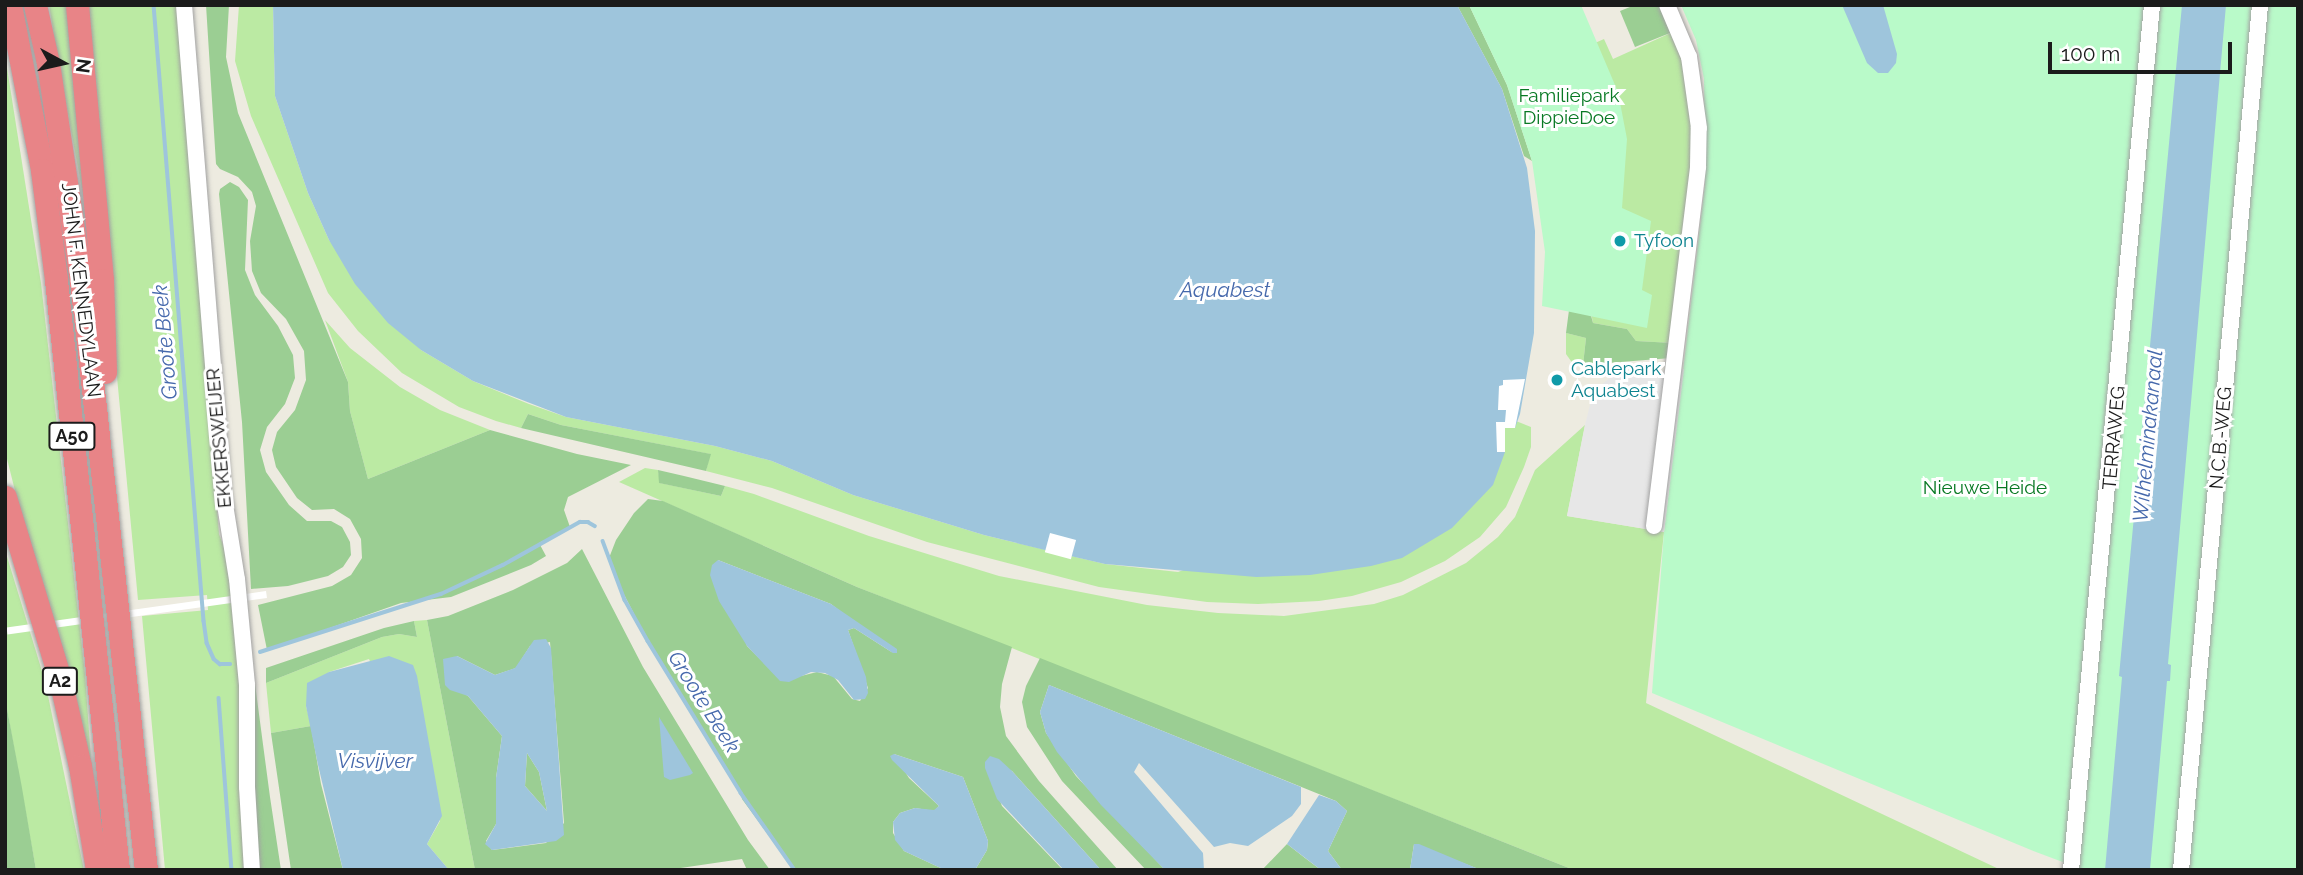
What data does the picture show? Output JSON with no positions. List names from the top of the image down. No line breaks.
{"streets":{"highway":["JOHN F. KENNEDYLAAN","A50","A2"],"street":["EKKERSWEIJER","TERRAWEG","N.C.B.-WEG"]},"crossings":[["JOHN F. KENNEDYLAAN","A50"]],"water":["Aquabest","Groote Beek","Wilhelminakanaal","Visvijver"],"parks":["Familiepark DippieDoe","Nieuwe Heide"],"places":["Tyfoon","Cablepark Aquabest"],"scale_bar":"100 m","north":"right"}
